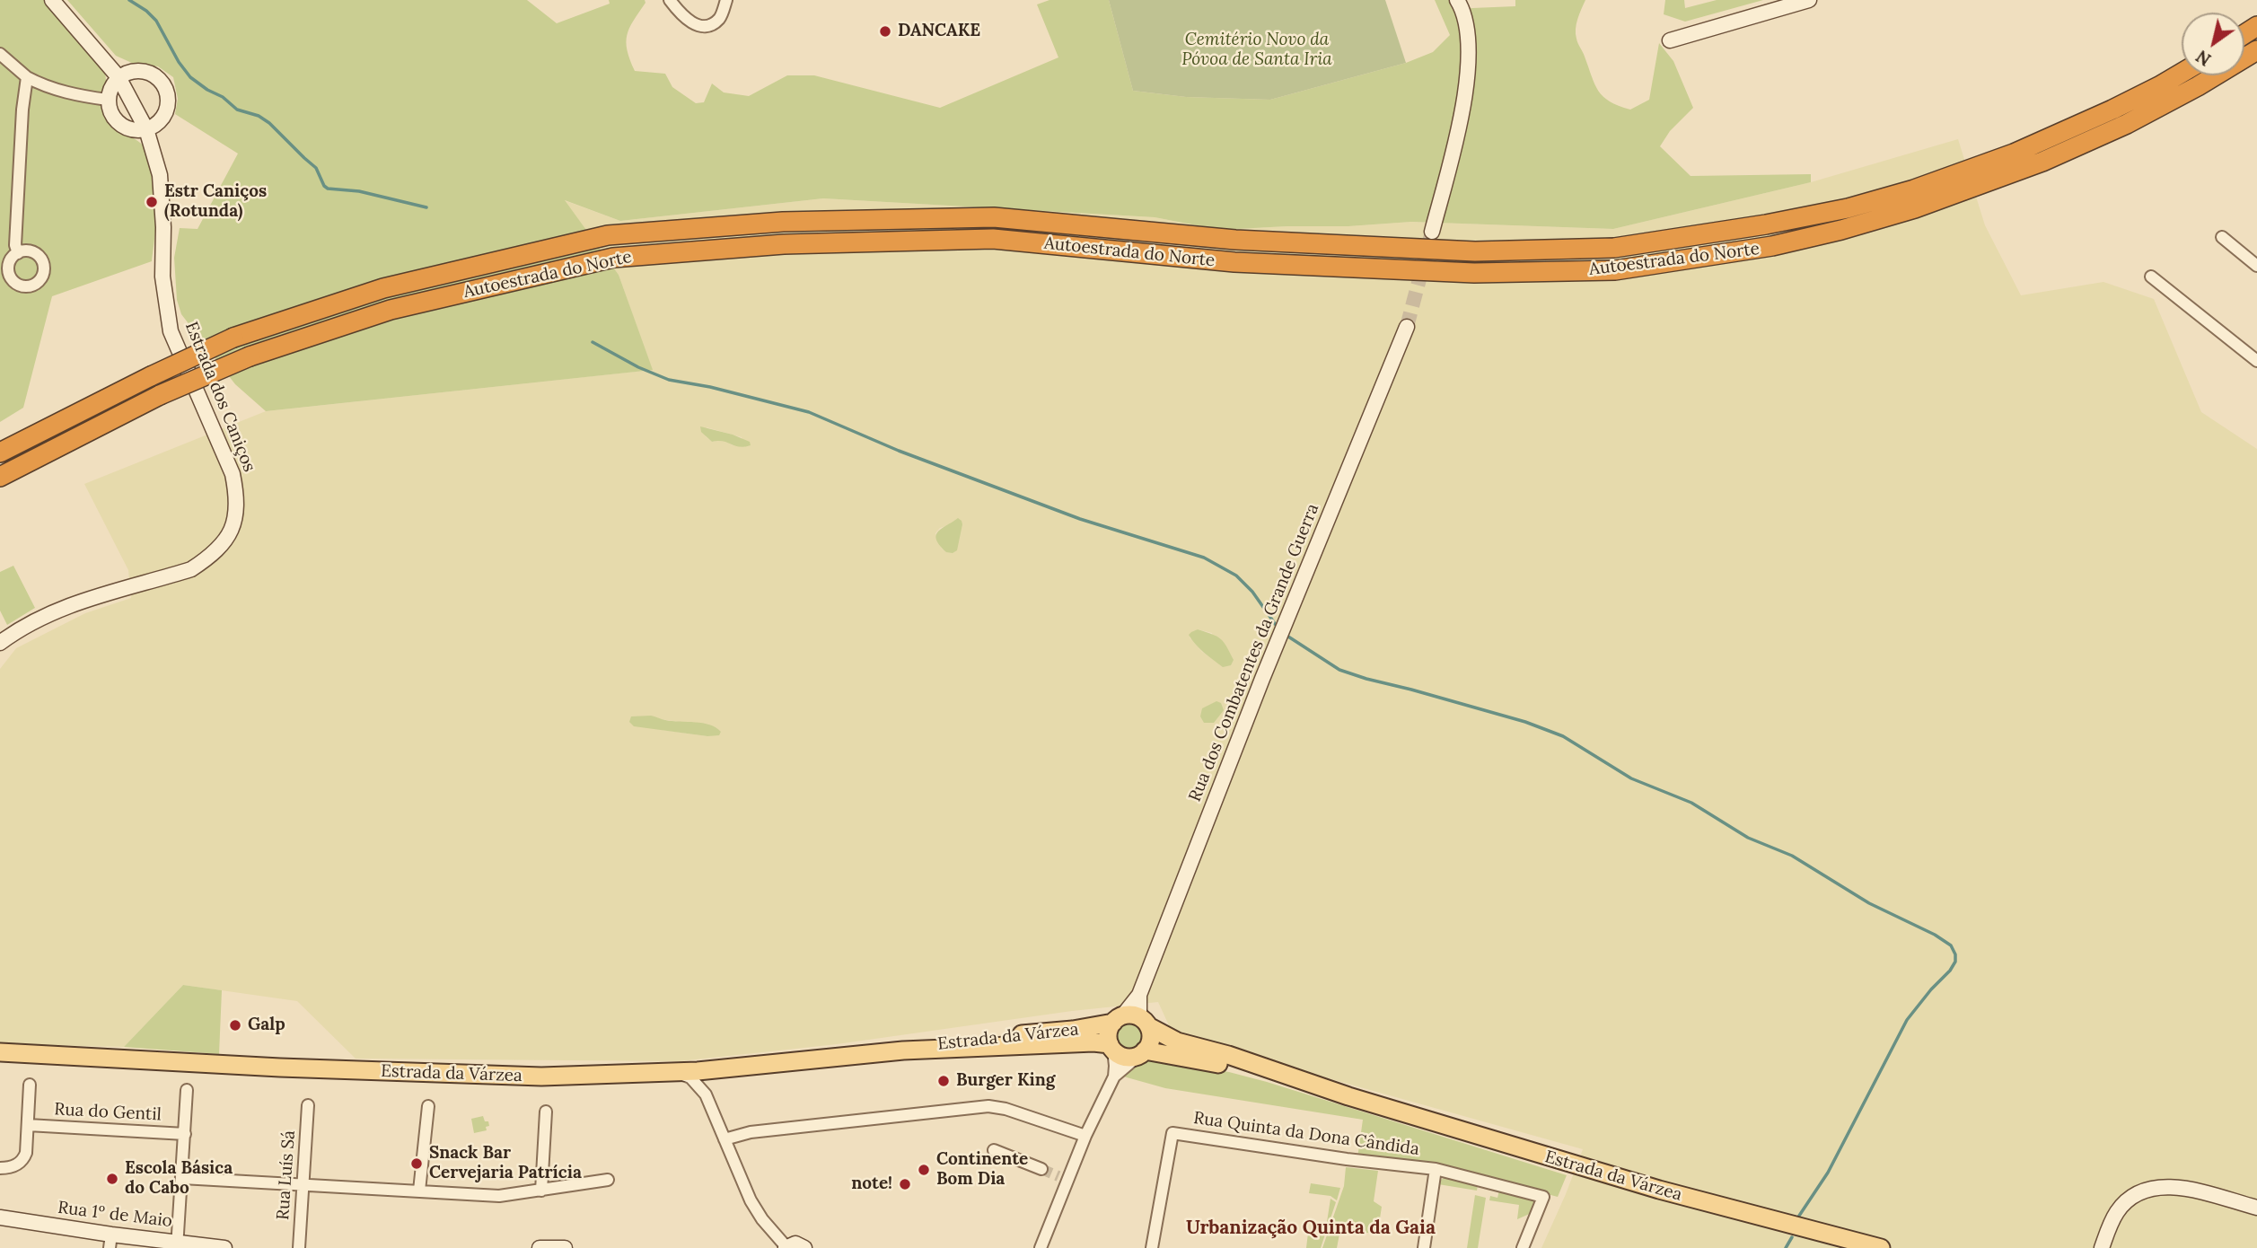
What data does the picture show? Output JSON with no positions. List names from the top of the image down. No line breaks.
{"streets":{"highway":["Autoestrada do Norte"],"main road":["Estrada da Várzea"],"street":["Estrada dos Caniços","Rua dos Combatentes da Grande Guerra","Rua do Gentil","Rua Quinta da Dona Cândida","Rua Luís Sá","Rua 1º de Maio"]},"crossings":[["Rua dos Combatentes da Grande Guerra","Estrada da Várzea"]],"districts":["Urbanização Quinta da Gaia"],"parks":["Cemitério Novo da Póvoa de Santa Iria"],"places":["DANCAKE","Estr Caniços (Rotunda)","Galp","Burger King","Snack Bar Cervejaria Patrícia","Continente Bom Dia","Escola Básica do Cabo","note!"],"north":"bottom left"}
